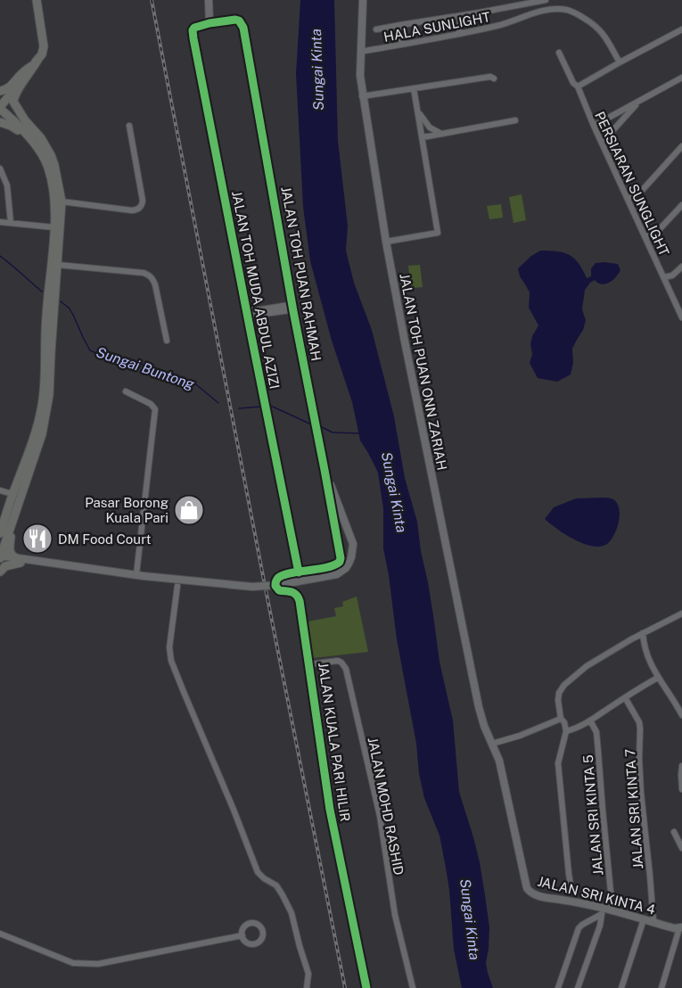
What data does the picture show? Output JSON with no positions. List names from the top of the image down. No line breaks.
{"streets":{"street":["HALA SUNLIGHT","PERSIARAN SUNGLIGHT","JALAN TOH PUAN RAHMAH","JALAN TOH MUDA ABDUL AZIZI","JALAN TOH PUAN ONN ZARIAH","JALAN KUALA PARI HILIR","JALAN MOHD RASHID","JALAN SRI KINTA 7","JALAN SRI KINTA 5","JALAN SRI KINTA 4"]},"crossings":[["HALA SUNLIGHT","JALAN TOH PUAN ONN ZARIAH"],["JALAN TOH PUAN RAHMAH","JALAN TOH MUDA ABDUL AZIZI"],["JALAN TOH PUAN RAHMAH","JALAN KUALA PARI HILIR"],["JALAN TOH MUDA ABDUL AZIZI","JALAN KUALA PARI HILIR"],["JALAN TOH PUAN ONN ZARIAH","JALAN SRI KINTA 4"],["JALAN KUALA PARI HILIR","JALAN MOHD RASHID"],["JALAN SRI KINTA 7","JALAN SRI KINTA 4"],["JALAN SRI KINTA 5","JALAN SRI KINTA 4"]],"water":["Sungai Kinta","Sungai Buntong"],"places":{"shop":["Pasar Borong Kuala Pari"],"restaurant":["DM Food Court"]}}
